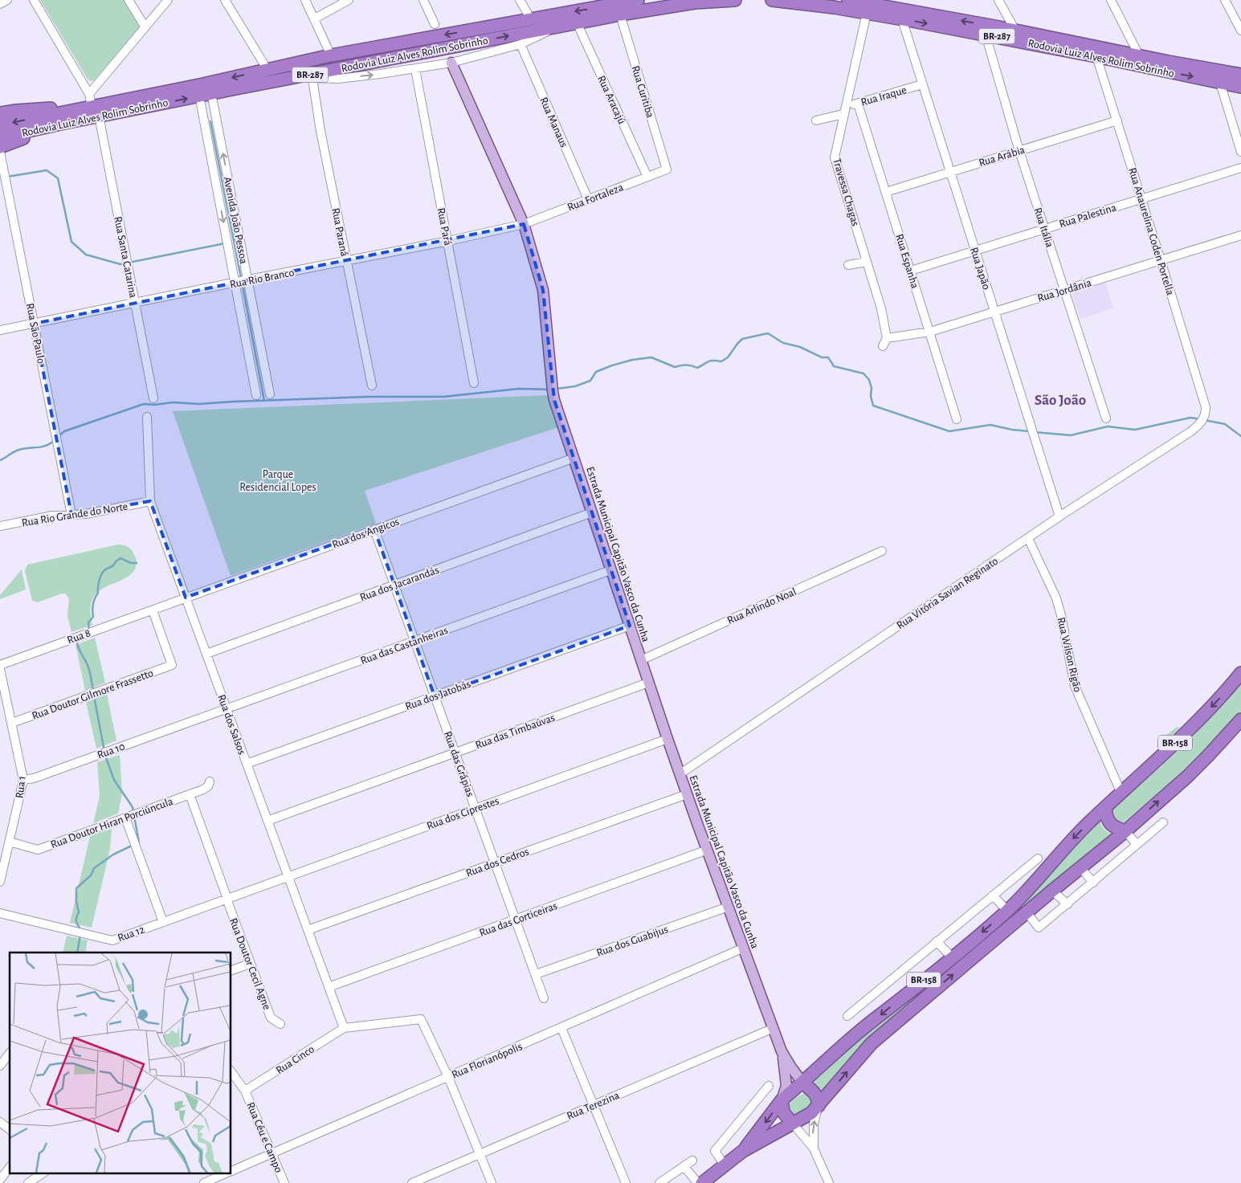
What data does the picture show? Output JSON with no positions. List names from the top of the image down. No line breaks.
{"streets":{"highway":["BR-287","Rodovia Luiz Alves Rolim Sobrinho","BR-158"],"main road":["Estrada Municipal Capitão Vasco da Cunha"],"street":["Rua Curitiba","Rua Iraque","Rua Aracajú","Rua Manaus","Rua Arábia","Travessa Chagas","Rua Fortaleza","Rua Palestina","Avenida João Pessoa","Rua Pará","Rua Itália","Rua Anaurelina Coden Portella","Rua Paraná","Rua Santa Catarina","Rua Espanha","Rua Japão","Rua Rio Branco","Rua Jordânia","Rua São Paulo","Rua Rio Grande do Norte","Rua dos Angicos","Rua dos Jacarandás","Rua Vitória Savian Reginato","Rua Arlindo Noal","Rua 8","Rua das Castanheiras","Rua Wilson Rigão","Rua Doutor Gilmore Frassetto","Rua dos Jatobás","Rua dos Salsos","Rua das Timbaúvas","Rua 10","Rua das Grápias","Rua 1","Rua dos Ciprestes","Rua Doutor Hiran Porciúncula","Rua dos Cedros","Rua das Corticeiras","Rua 12","Rua dos Guabijus","Rua Doutor Cecil Agne","Rua Cinco","Rua Florianópolis","Rua Terezina","Rua Céu e Campo"]},"crossings":[["BR-287","Rodovia Luiz Alves Rolim Sobrinho"],["Rodovia Luiz Alves Rolim Sobrinho","Rua Curitiba"],["Rodovia Luiz Alves Rolim Sobrinho","Rua Aracajú"],["Rodovia Luiz Alves Rolim Sobrinho","Travessa Chagas"],["Rodovia Luiz Alves Rolim Sobrinho","Avenida João Pessoa"],["Rodovia Luiz Alves Rolim Sobrinho","Rua Itália"],["Rodovia Luiz Alves Rolim Sobrinho","Rua Anaurelina Coden Portella"],["Rodovia Luiz Alves Rolim Sobrinho","Rua Paraná"],["Rodovia Luiz Alves Rolim Sobrinho","Rua Santa Catarina"],["Rodovia Luiz Alves Rolim Sobrinho","Rua Japão"],["Rua Curitiba","Rua Fortaleza"],["Rua Iraque","Travessa Chagas"],["Rua Iraque","Rua Espanha"],["Rua Iraque","Rua Japão"],["Rua Aracajú","Rua Fortaleza"],["Rua Manaus","Rua Fortaleza"],["Rua Arábia","Rua Itália"],["Rua Arábia","Rua Anaurelina Coden Portella"],["Rua Arábia","Rua Espanha"],["Rua Arábia","Rua Japão"],["Travessa Chagas","Rua Jordânia"],["Rua Fortaleza","Rua Rio Branco"],["Rua Fortaleza","Estrada Municipal Capitão Vasco da Cunha"],["Rua Palestina","Rua Itália"],["Rua Palestina","Rua Anaurelina Coden Portella"],["Rua Palestina","Rua Espanha"],["Rua Palestina","Rua Japão"],["Avenida João Pessoa","Rua Rio Branco"],["Rua Pará","Rua Rio Branco"],["Rua Itália","Rua Jordânia"],["Rua Anaurelina Coden Portella","Rua Jordânia"],["Rua Anaurelina Coden Portella","Rua Vitória Savian Reginato"],["Rua Paraná","Rua Rio Branco"],["Rua Santa Catarina","Rua Rio Branco"],["Rua Espanha","Rua Jordânia"],["Rua Japão","Rua Jordânia"],["Rua Japão","Rua Vitória Savian Reginato"],["Rua Rio Branco","Rua São Paulo"],["Rua Rio Branco","Estrada Municipal Capitão Vasco da Cunha"],["Rua São Paulo","Rua Rio Grande do Norte"],["Rua Rio Grande do Norte","Rua dos Salsos"],["Rua dos Angicos","Estrada Municipal Capitão Vasco da Cunha"],["Rua dos Angicos","Rua 8"],["Rua dos Angicos","Rua Doutor Gilmore Frassetto"],["Rua dos Angicos","Rua dos Salsos"],["Rua dos Angicos","Rua das Grápias"],["Estrada Municipal Capitão Vasco da Cunha","Rua dos Jacarandás"],["Estrada Municipal Capitão Vasco da Cunha","Rua Vitória Savian Reginato"],["Estrada Municipal Capitão Vasco da Cunha","Rua Arlindo Noal"],["Estrada Municipal Capitão Vasco da Cunha","Rua das Castanheiras"],["Estrada Municipal Capitão Vasco da Cunha","Rua dos Jatobás"],["Estrada Municipal Capitão Vasco da Cunha","Rua das Timbaúvas"],["Estrada Municipal Capitão Vasco da Cunha","BR-158"],["Estrada Municipal Capitão Vasco da Cunha","Rua dos Ciprestes"],["Estrada Municipal Capitão Vasco da Cunha","Rua dos Cedros"],["Estrada Municipal Capitão Vasco da Cunha","Rua das Corticeiras"],["Estrada Municipal Capitão Vasco da Cunha","Rua dos Guabijus"],["Estrada Municipal Capitão Vasco da Cunha","Rua Florianópolis"],["Estrada Municipal Capitão Vasco da Cunha","Rua Terezina"],["Rua dos Jacarandás","Rua dos Salsos"],["Rua dos Jacarandás","Rua das Grápias"],["Rua Vitória Savian Reginato","Rua Wilson Rigão"],["Rua 8","Rua Doutor Gilmore Frassetto"],["Rua das Castanheiras","Rua dos Salsos"],["Rua das Castanheiras","Rua 10"],["Rua das Castanheiras","Rua das Grápias"],["Rua Wilson Rigão","BR-158"],["Rua Doutor Gilmore Frassetto","Rua 1"],["Rua dos Jatobás","Rua dos Salsos"],["Rua dos Jatobás","Rua das Grápias"],["Rua dos Salsos","Rua das Timbaúvas"],["Rua dos Salsos","Rua dos Ciprestes"],["Rua dos Salsos","Rua dos Cedros"],["Rua dos Salsos","Rua das Corticeiras"],["Rua dos Salsos","Rua Cinco"],["Rua das Timbaúvas","Rua das Grápias"],["Rua 10","Rua 1"],["Rua das Grápias","Rua dos Ciprestes"],["Rua das Grápias","Rua dos Cedros"],["Rua das Grápias","Rua das Corticeiras"],["Rua das Grápias","Rua dos Guabijus"],["Rua 1","Rua Doutor Hiran Porciúncula"],["Rua dos Ciprestes","Rua 12"],["Rua Doutor Hiran Porciúncula","Rua Doutor Cecil Agne"],["Rua 12","Rua Doutor Cecil Agne"],["Rua Cinco","Rua Céu e Campo"],["Rua Florianópolis","Rua Céu e Campo"]],"districts":["São João"],"parks":["Parque Residencial Lopes"]}
